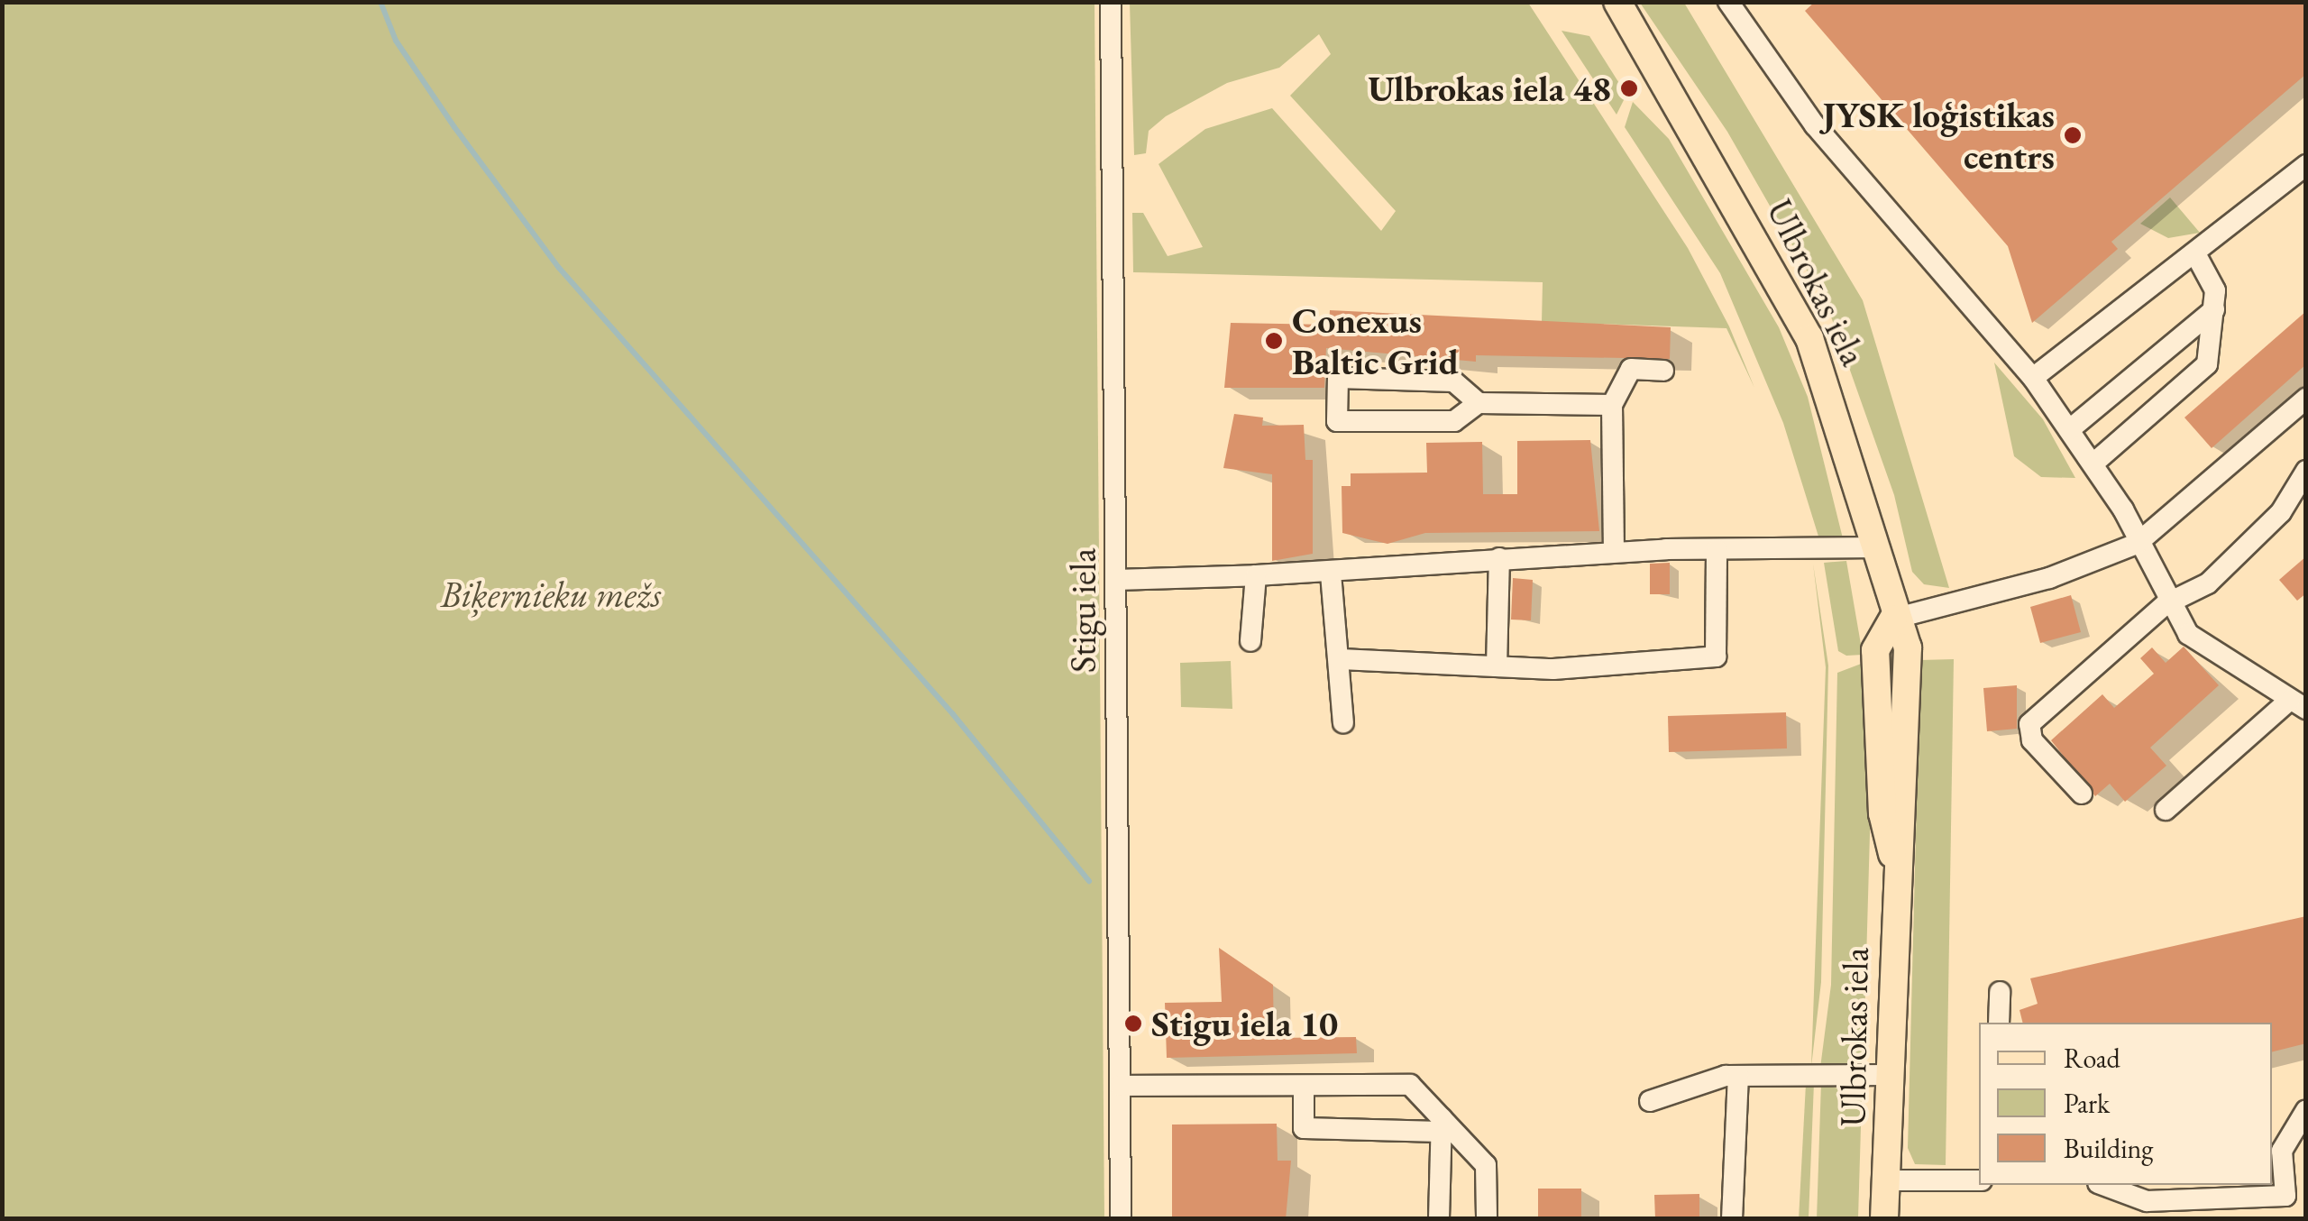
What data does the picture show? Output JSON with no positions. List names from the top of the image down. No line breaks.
{"streets":{"main road":["Ulbrokas iela"],"street":["Stigu iela"]},"parks":["Biķernieku mežs"],"places":["Ulbrokas iela 48","JYSK loģistikas centrs","Conexus Baltic Grid","Stigu iela 10"],"legend":["Road","Park","Building"]}
